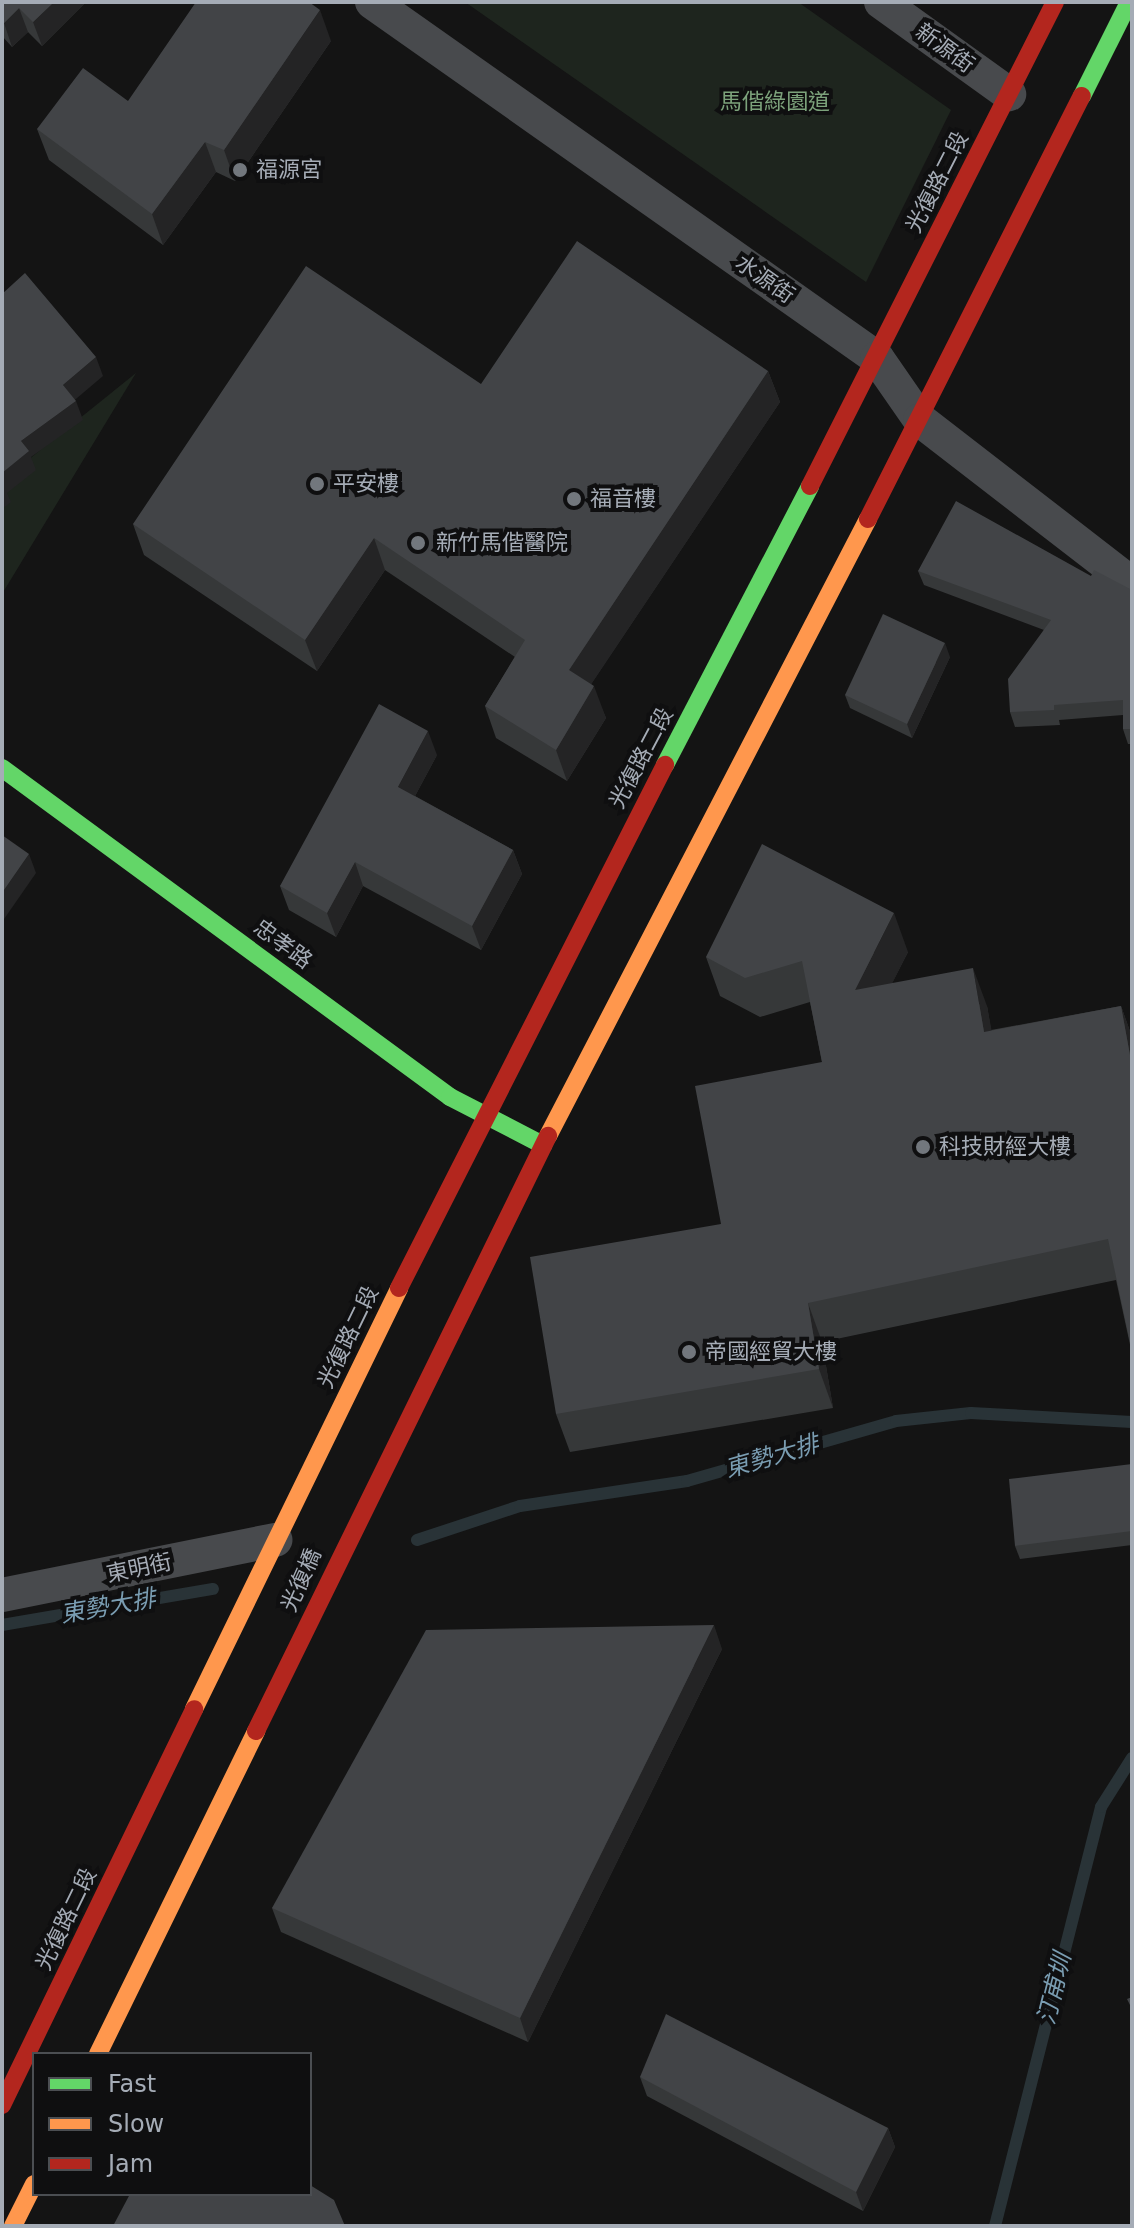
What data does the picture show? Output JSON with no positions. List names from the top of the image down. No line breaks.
{"streets":{"main road":["光復路二段","忠孝路","光復橋"],"street":["新源街","水源街","東明街"]},"crossings":[["新源街","光復路二段"],["光復路二段","水源街"],["光復路二段","忠孝路"],["光復路二段","東明街"],["光復路二段","光復橋"],["忠孝路","光復橋"],["東明街","光復橋"]],"water":["東勢大排","汀甫圳"],"parks":["馬偕綠園道"],"places":["福源宮","平安樓","福音樓","新竹馬偕醫院","科技財經大樓","帝國經貿大樓"],"legend":["Fast","Slow","Jam"]}
